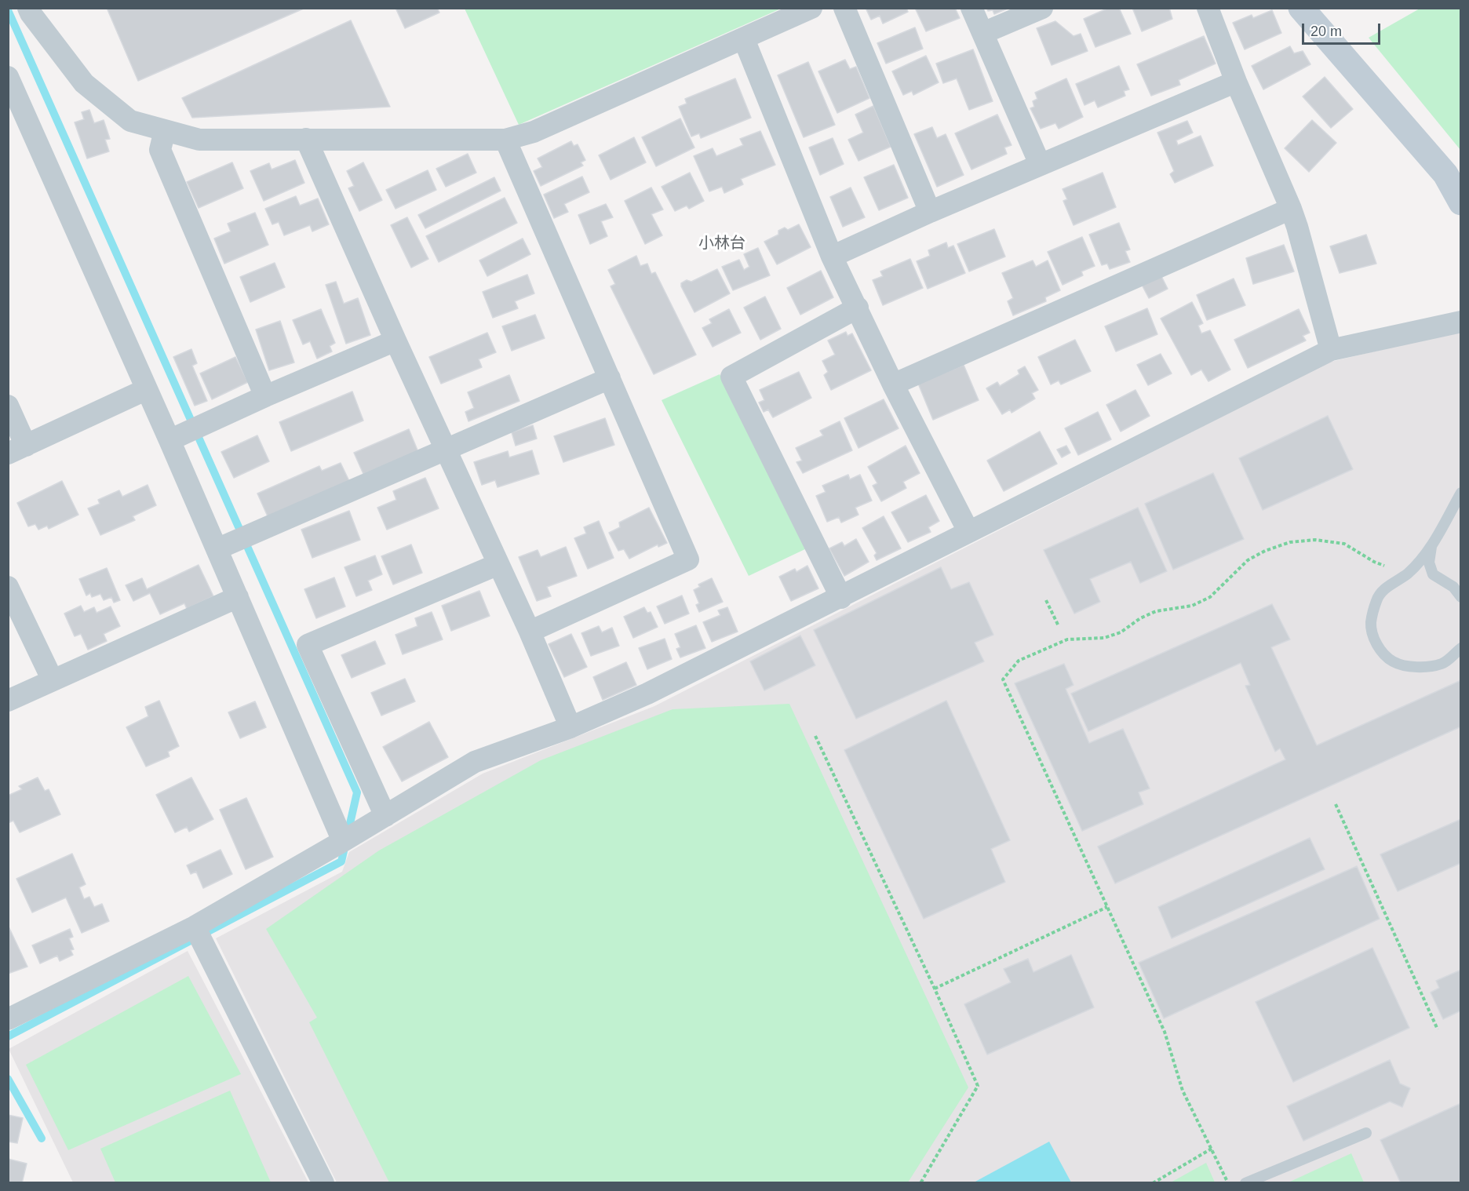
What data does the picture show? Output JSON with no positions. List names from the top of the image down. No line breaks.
{"districts":["小林台"],"scale_bar":"20 m"}
